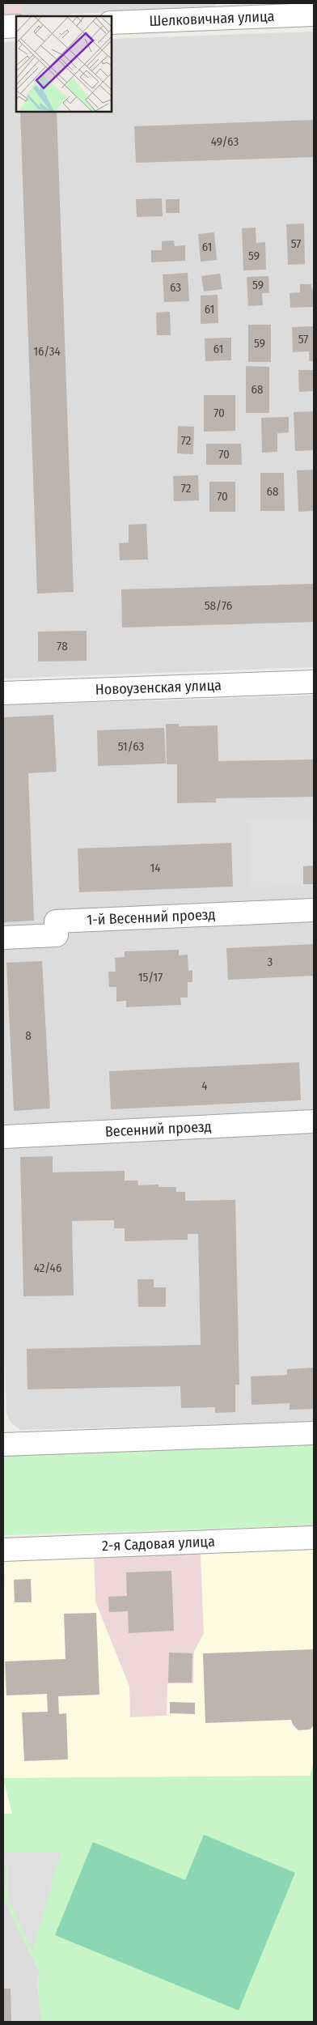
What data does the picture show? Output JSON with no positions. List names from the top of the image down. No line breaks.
{"streets":{"street":["Шелковичная улица","Новоузенская улица","1-й Весенний проезд","Весенний проезд","2-я Садовая улица"]},"house_numbers":["49/63","57","61","59","59","63","61","57","59","61","16/34","68","70","72","70","72","68","70","58/76","78","51/63","14","3","15/17","8","4","42/46"]}
